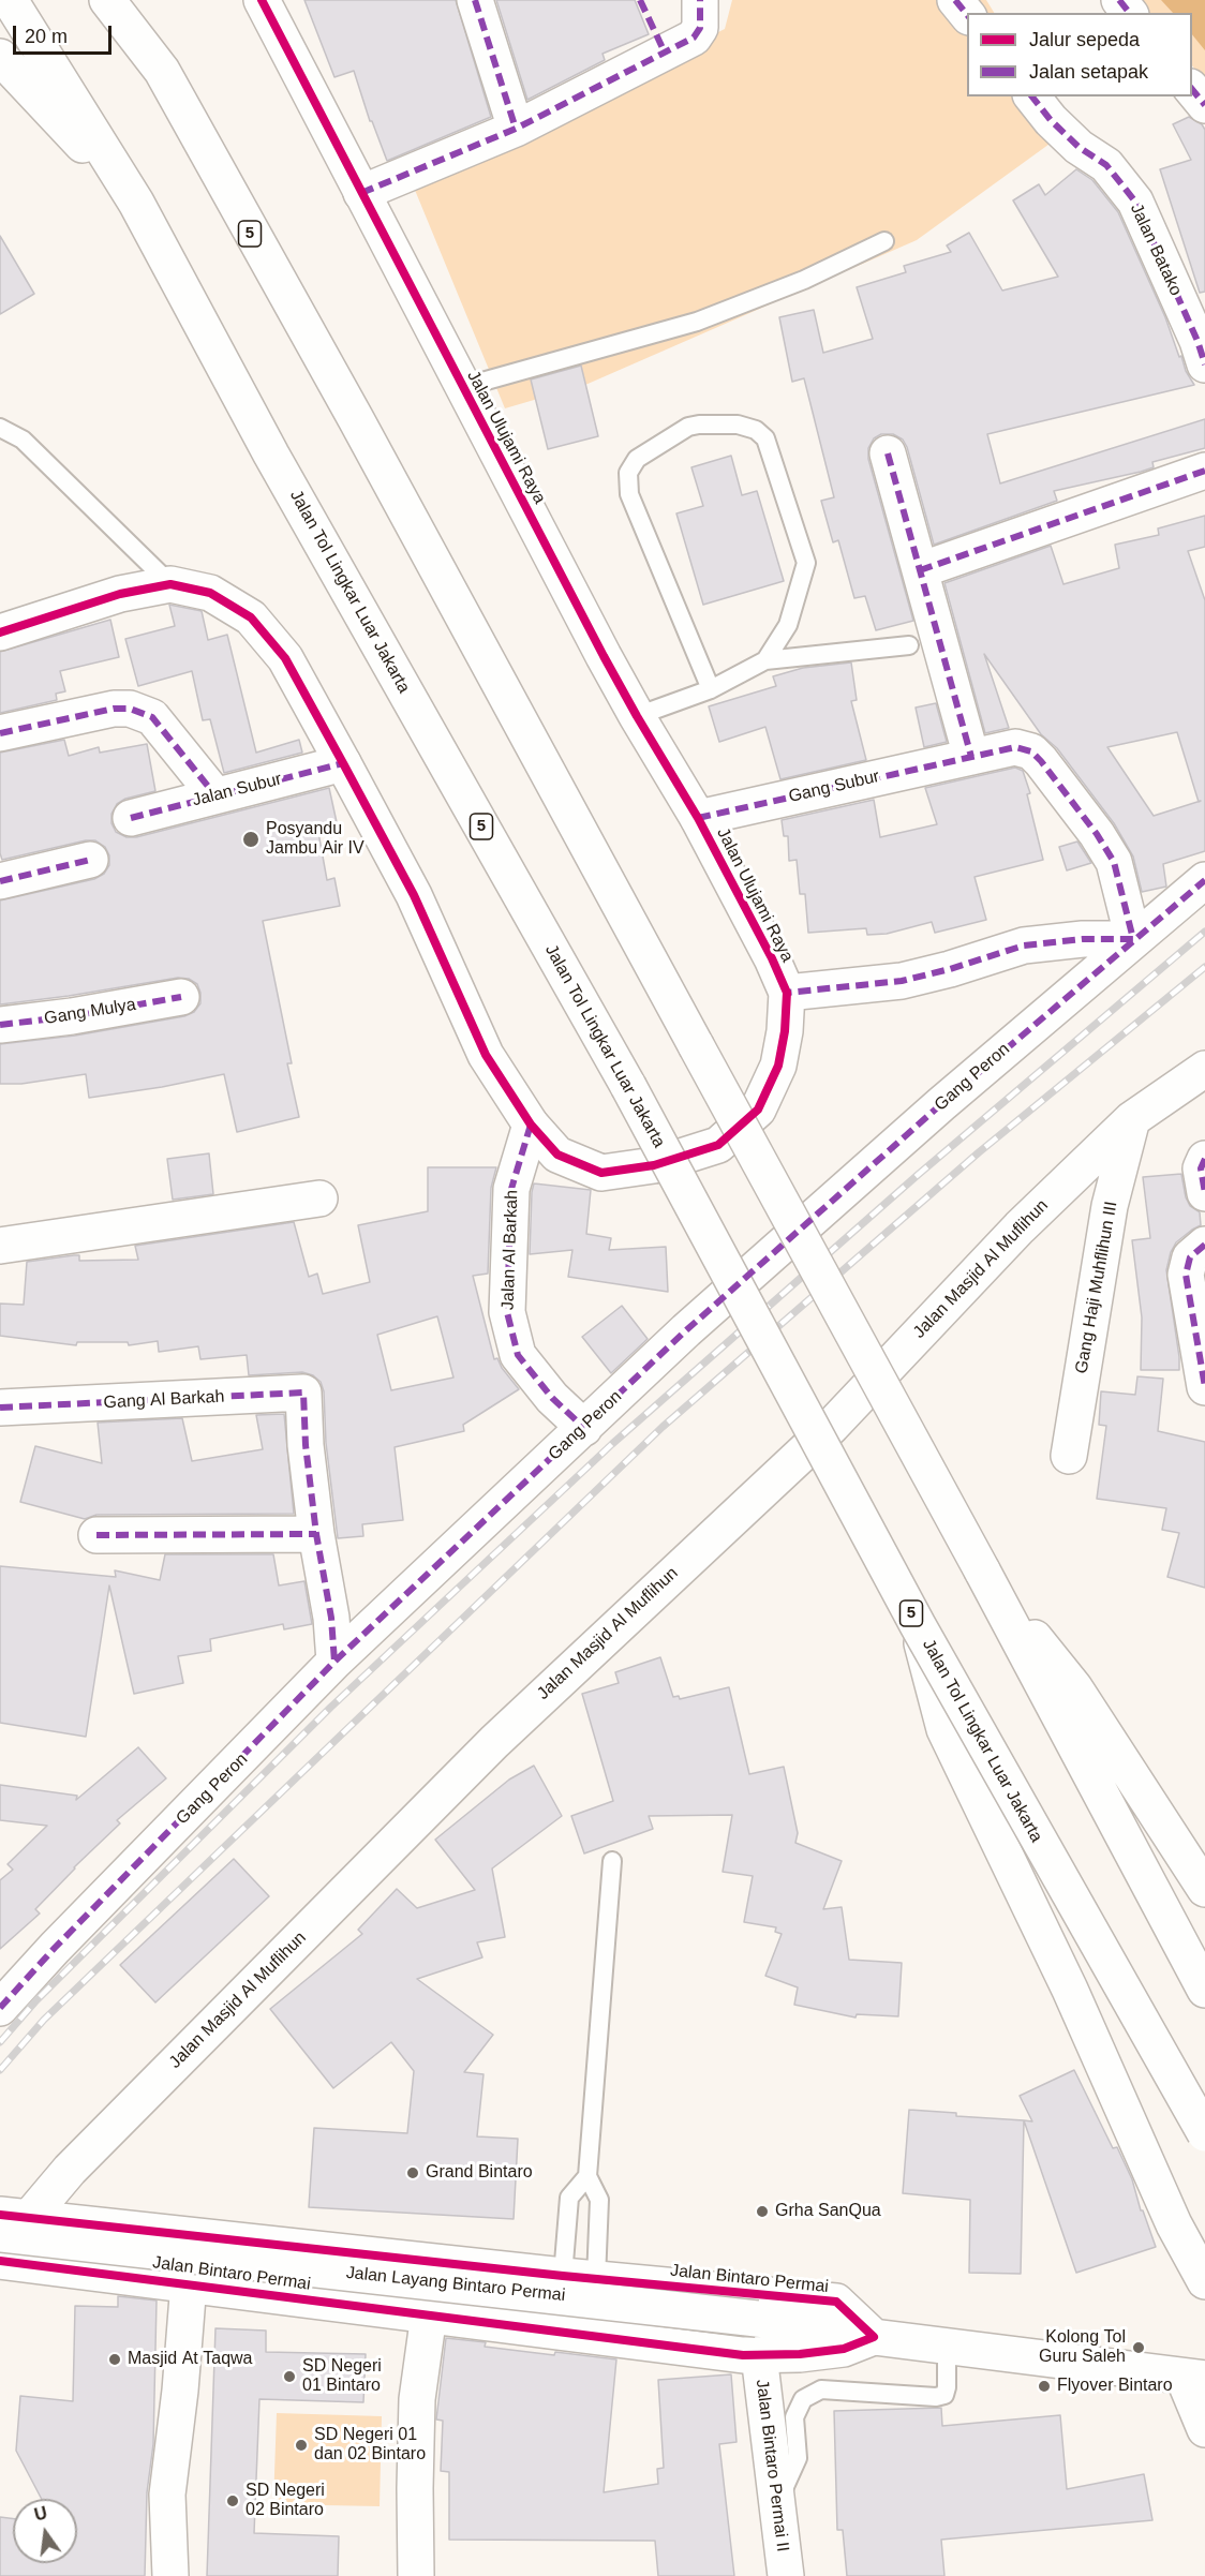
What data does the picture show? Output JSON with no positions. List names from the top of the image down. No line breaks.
{"streets":{"main road":["5","Jalan Batako","Jalan Ulujami Raya","Jalan Tol Lingkar Luar Jakarta","Gang Subur","Jalan Subur","Gang Mulya","Gang Peron","Jalan Al Barkah","Jalan Masjid Al Muflihun","Gang Haji Muhflihun III","Gang Al Barkah","Jalan Bintaro Permai","Jalan Layang Bintaro Permai","Jalan Bintaro Permai II"]},"crossings":[["Jalan Ulujami Raya","Gang Subur"],["Jalan Ulujami Raya","Jalan Subur"],["Jalan Ulujami Raya","Jalan Al Barkah"],["Gang Subur","Gang Peron"],["Gang Peron","Jalan Al Barkah"],["Jalan Masjid Al Muflihun","Gang Haji Muhflihun III"],["Jalan Masjid Al Muflihun","Jalan Bintaro Permai"],["Jalan Masjid Al Muflihun","Jalan Layang Bintaro Permai"],["Jalan Bintaro Permai","Jalan Layang Bintaro Permai"],["Jalan Bintaro Permai","Jalan Bintaro Permai II"]],"places":["Posyandu Jambu Air IV","Grand Bintaro","Grha SanQua","Kolong Tol Guru Saleh","Masjid At Taqwa","SD Negeri 01 Bintaro","Flyover Bintaro","SD Negeri 01 dan 02 Bintaro","SD Negeri 02 Bintaro"],"legend":["Jalur sepeda","Jalan setapak"],"scale_bar":"20 m","north":"top"}
